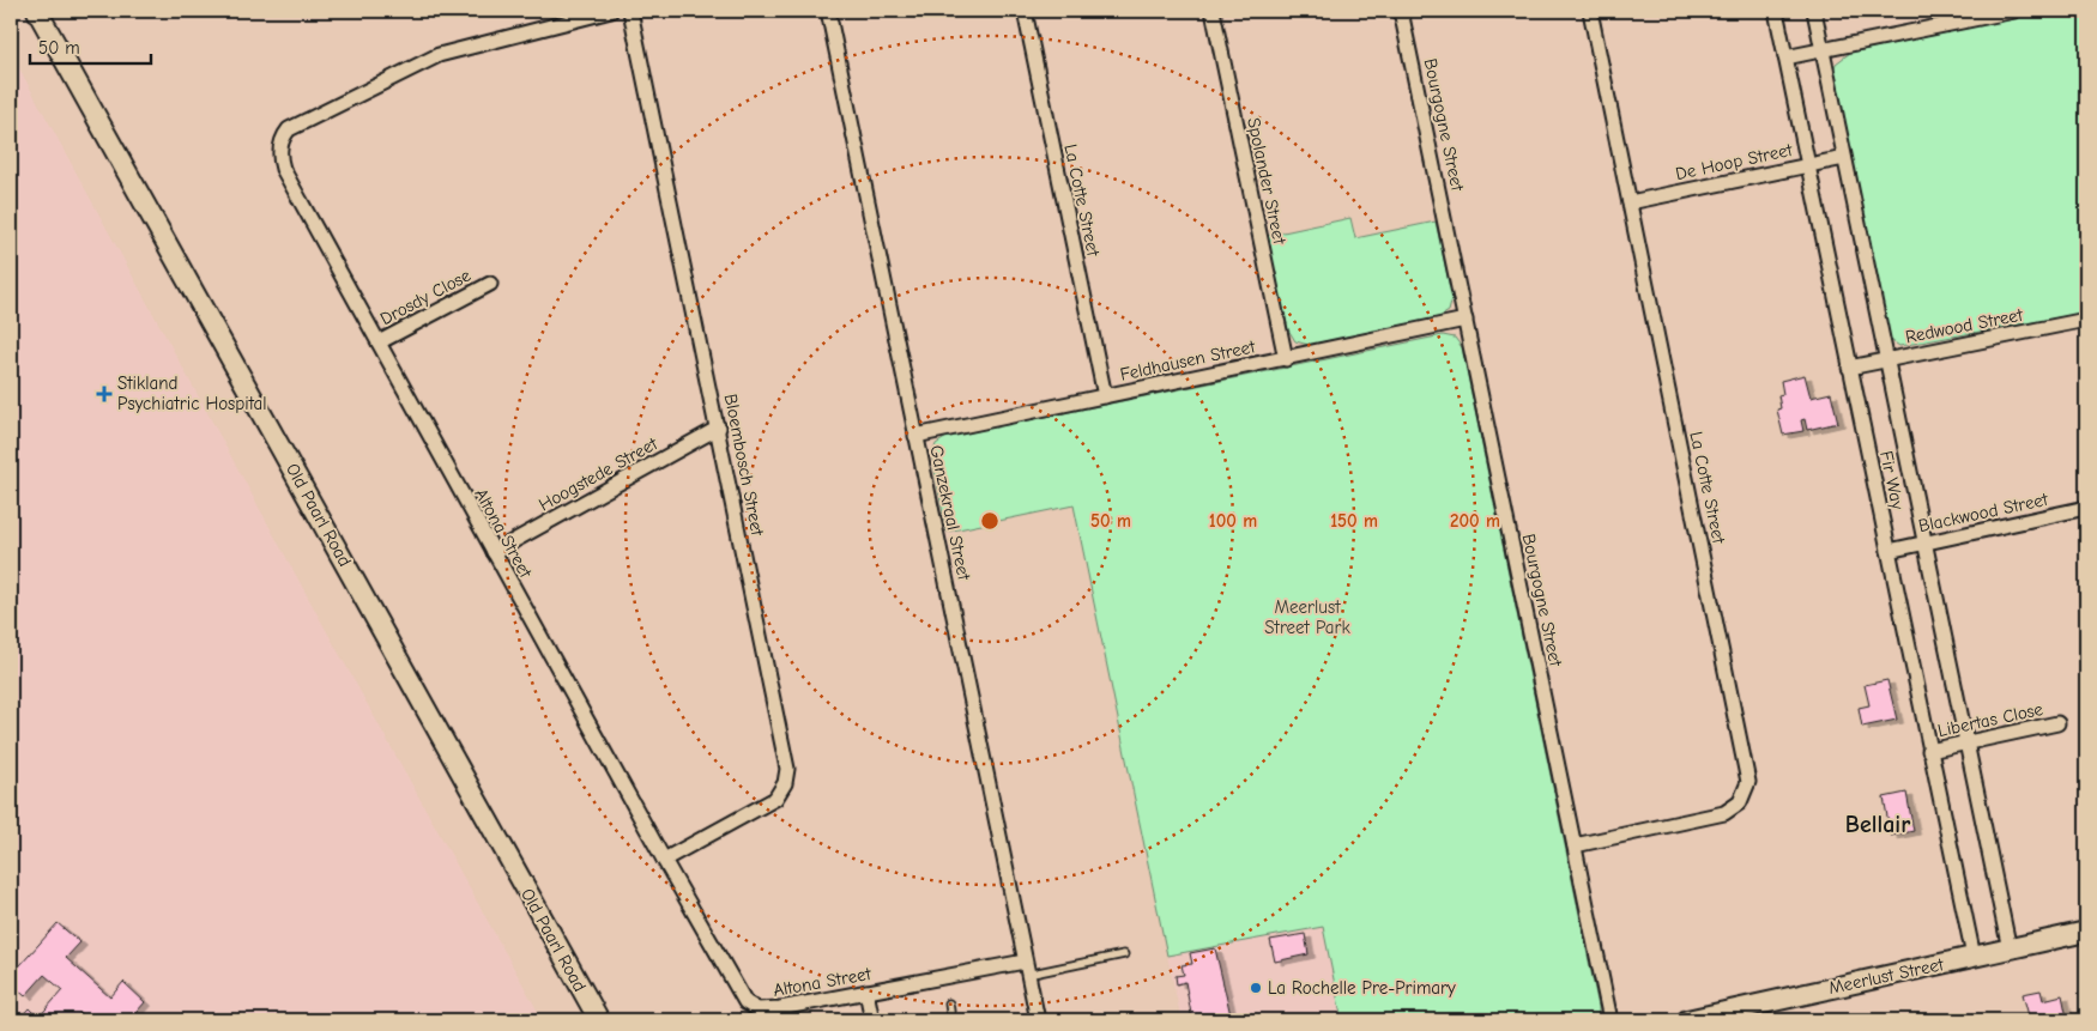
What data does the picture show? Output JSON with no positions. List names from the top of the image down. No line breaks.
{"streets":{"main road":["Old Paarl Road","Meerlust Street"],"street":["Bourgogne Street","De Hoop Street","Spolander Street","La Cotte Street","Drosdy Close","Redwood Street","Feldhausen Street","Bloembosch Street","Hoogstede Street","Fir Way","Ganzekraal Street","Blackwood Street","Altona Street","Libertas Close"]},"crossings":[["Bourgogne Street","La Cotte Street"],["Bourgogne Street","Feldhausen Street"],["De Hoop Street","La Cotte Street"],["De Hoop Street","Fir Way"],["Spolander Street","Feldhausen Street"],["La Cotte Street","Feldhausen Street"],["Drosdy Close","Altona Street"],["Redwood Street","Fir Way"],["Feldhausen Street","Ganzekraal Street"],["Bloembosch Street","Hoogstede Street"],["Bloembosch Street","Altona Street"],["Hoogstede Street","Altona Street"],["Fir Way","Blackwood Street"],["Fir Way","Libertas Close"],["Fir Way","Meerlust Street"],["Ganzekraal Street","Altona Street"]],"districts":["Bellair"],"parks":["Meerlust Street Park"],"places":{"health":["Stikland Psychiatric Hospital"],"other":["La Rochelle Pre-Primary"]},"scale_bar":"50 m","rings":["50 m","100 m","150 m","200 m"]}
